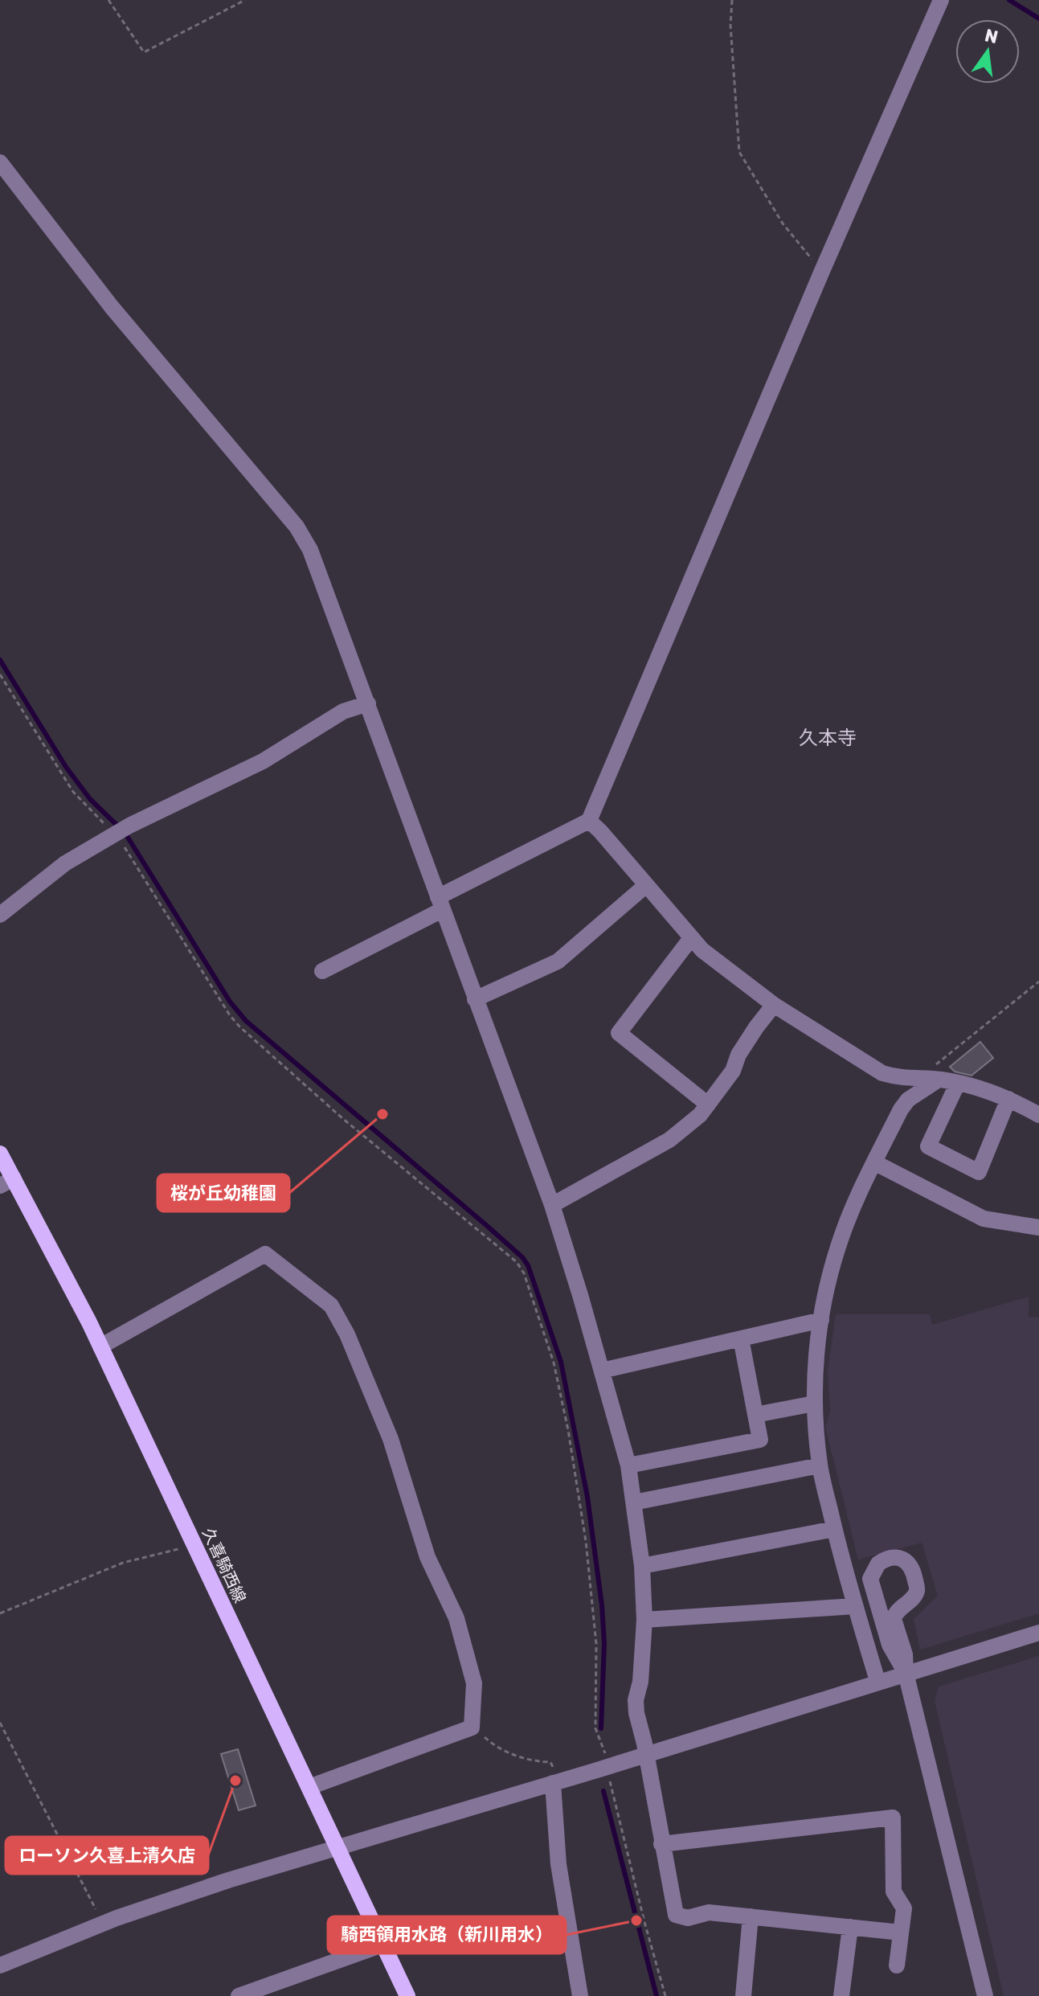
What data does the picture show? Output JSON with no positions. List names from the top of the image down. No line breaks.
{"streets":{"main road":["久喜騎西線"]},"districts":["久本寺"],"places":["桜が丘幼稚園","ローソン久喜上清久店","騎西領用水路（新川用水）"],"north":"top"}
